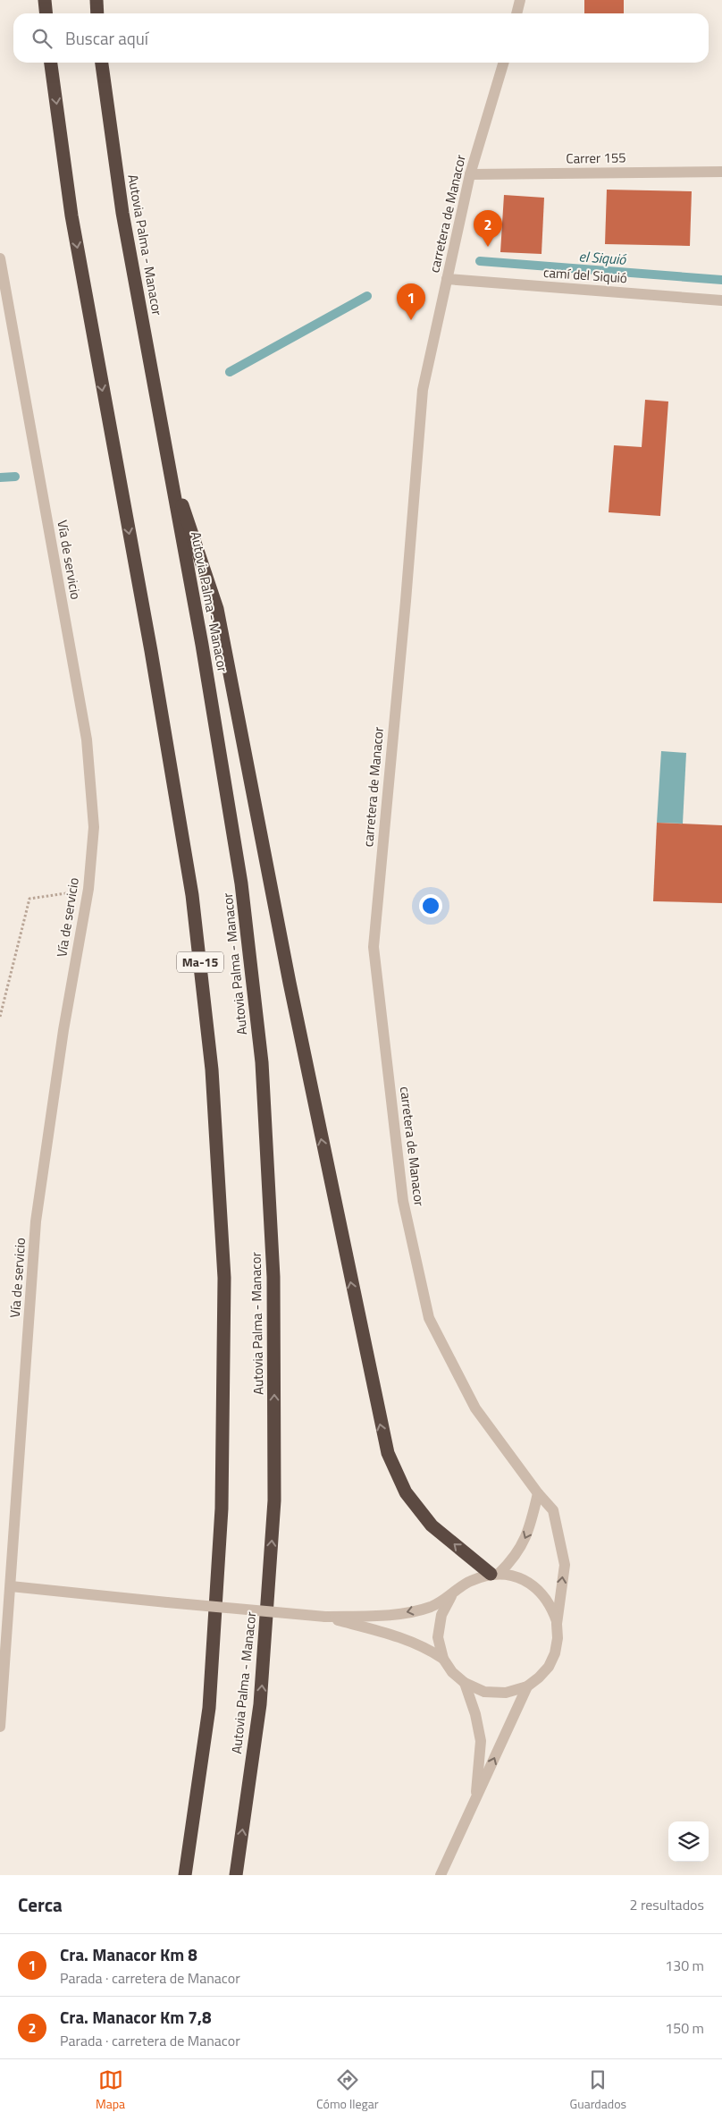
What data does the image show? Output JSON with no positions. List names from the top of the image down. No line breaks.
{"streets":{"highway":["Autovia Palma - Manacor","Ma-15"],"street":["Carrer 155","carretera de Manacor","camí del Siquió","Vía de servicio"]},"crossings":[["Carrer 155","carretera de Manacor"],["carretera de Manacor","camí del Siquió"]],"water":["el Siquió"],"page":{"search":"Buscar aquí","pins":["2","1"],"heading":["Cerca","2 resultados"],"list":[{"mark":"1","name":"Cra. Manacor Km 8","note":"Parada · carretera de Manacor","value":"130 m"},{"mark":"2","name":"Cra. Manacor Km 7,8","note":"Parada · carretera de Manacor","value":"150 m"}],"nav":["Mapa","Cómo llegar","Guardados"]}}
